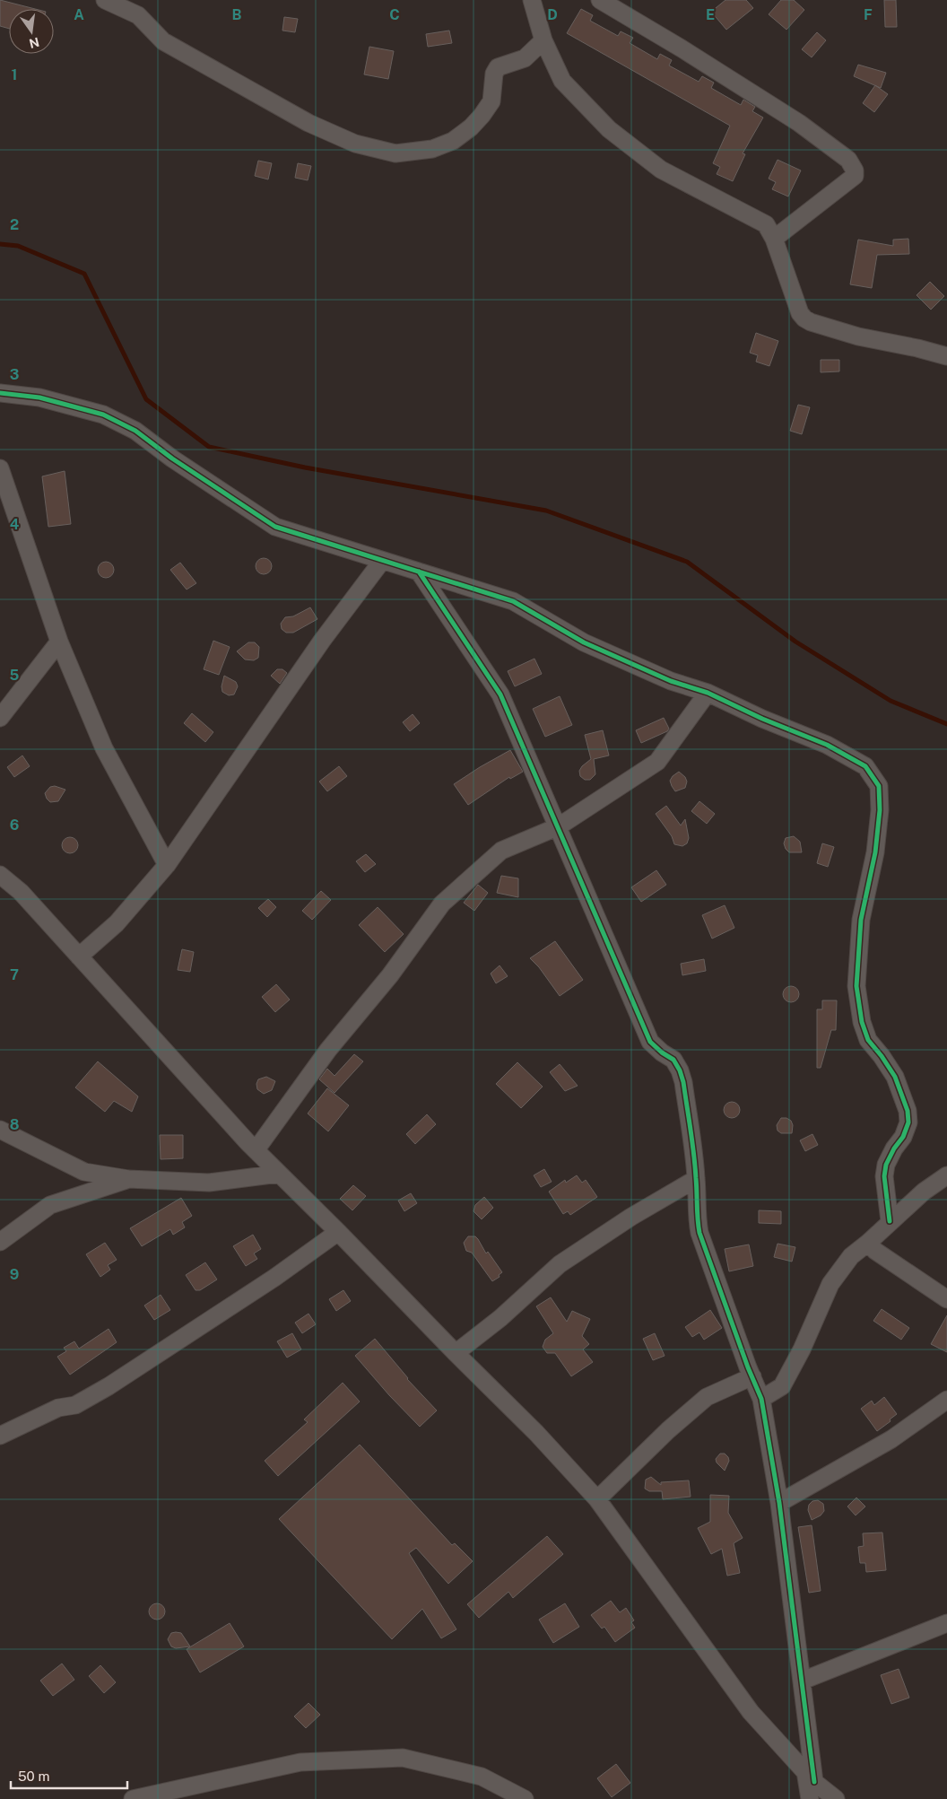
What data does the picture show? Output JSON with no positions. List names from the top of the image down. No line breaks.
{"scale_bar":"50 m","north":"bottom","grid":{"columns":["A","B","C","D","E","F"],"rows":["1","2","3","4","5","6","7","8","9"]}}
